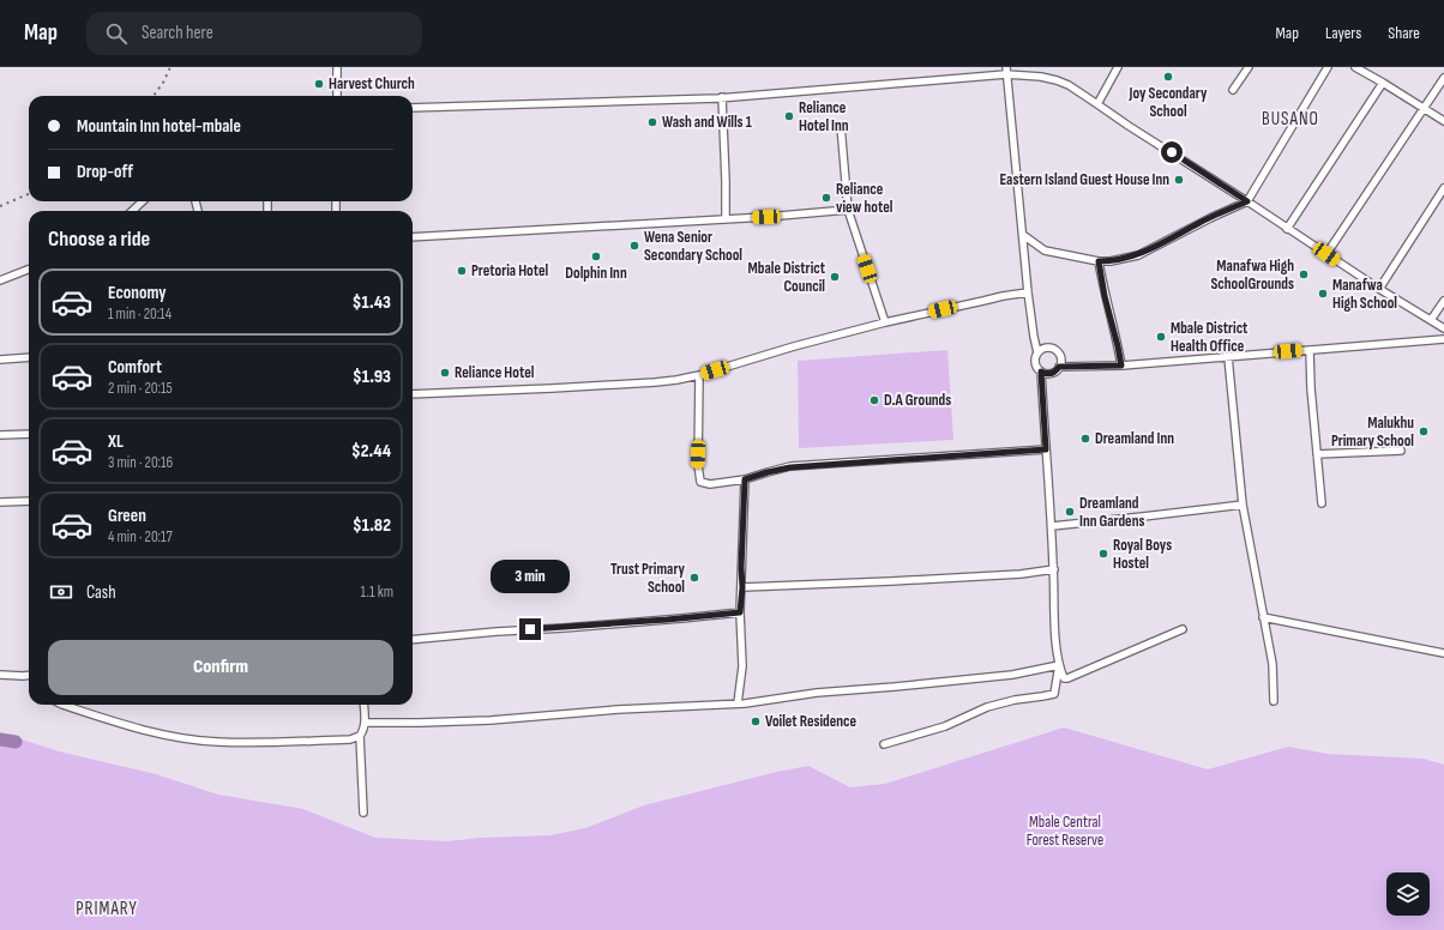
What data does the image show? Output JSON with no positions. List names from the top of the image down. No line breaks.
{"districts":["BUSANO","PRIMARY"],"parks":["Mbale Central Forest Reserve"],"places":["Joy Secondary School","Harvest Church","Reliance Hotel Inn","Wash and Wills 1","Eastern Island Guest House Inn","Reliance view hotel","Wena Senior Secondary School","Dolphin Inn","Pretoria Hotel","Manafwa High SchoolGrounds","Mbale District Council","Manafwa High School","Mbale District Health Office","Reliance Hotel","D.A Grounds","Malukhu Primary School","Dreamland Inn","Dreamland Inn Gardens","Royal Boys Hostel","Trust Primary School","Voilet Residence"],"page":{"header":"Map","search":"Search here","nav":["Map","Layers","Share"],"banner":["Mountain Inn hotel-mbale","Drop-off"],"heading":"Choose a ride","list":[{"name":"Economy","note":"1 min · 20:14","value":"$1.43"},{"name":"Comfort","note":"2 min · 20:15","value":"$1.93"},{"name":"XL","note":"3 min · 20:16","value":"$2.44"},{"name":"Green","note":"4 min · 20:17","value":"$1.82"}],"bubble":"3 min","pay":["Cash","1.1 km"],"buttons":"Confirm"}}
